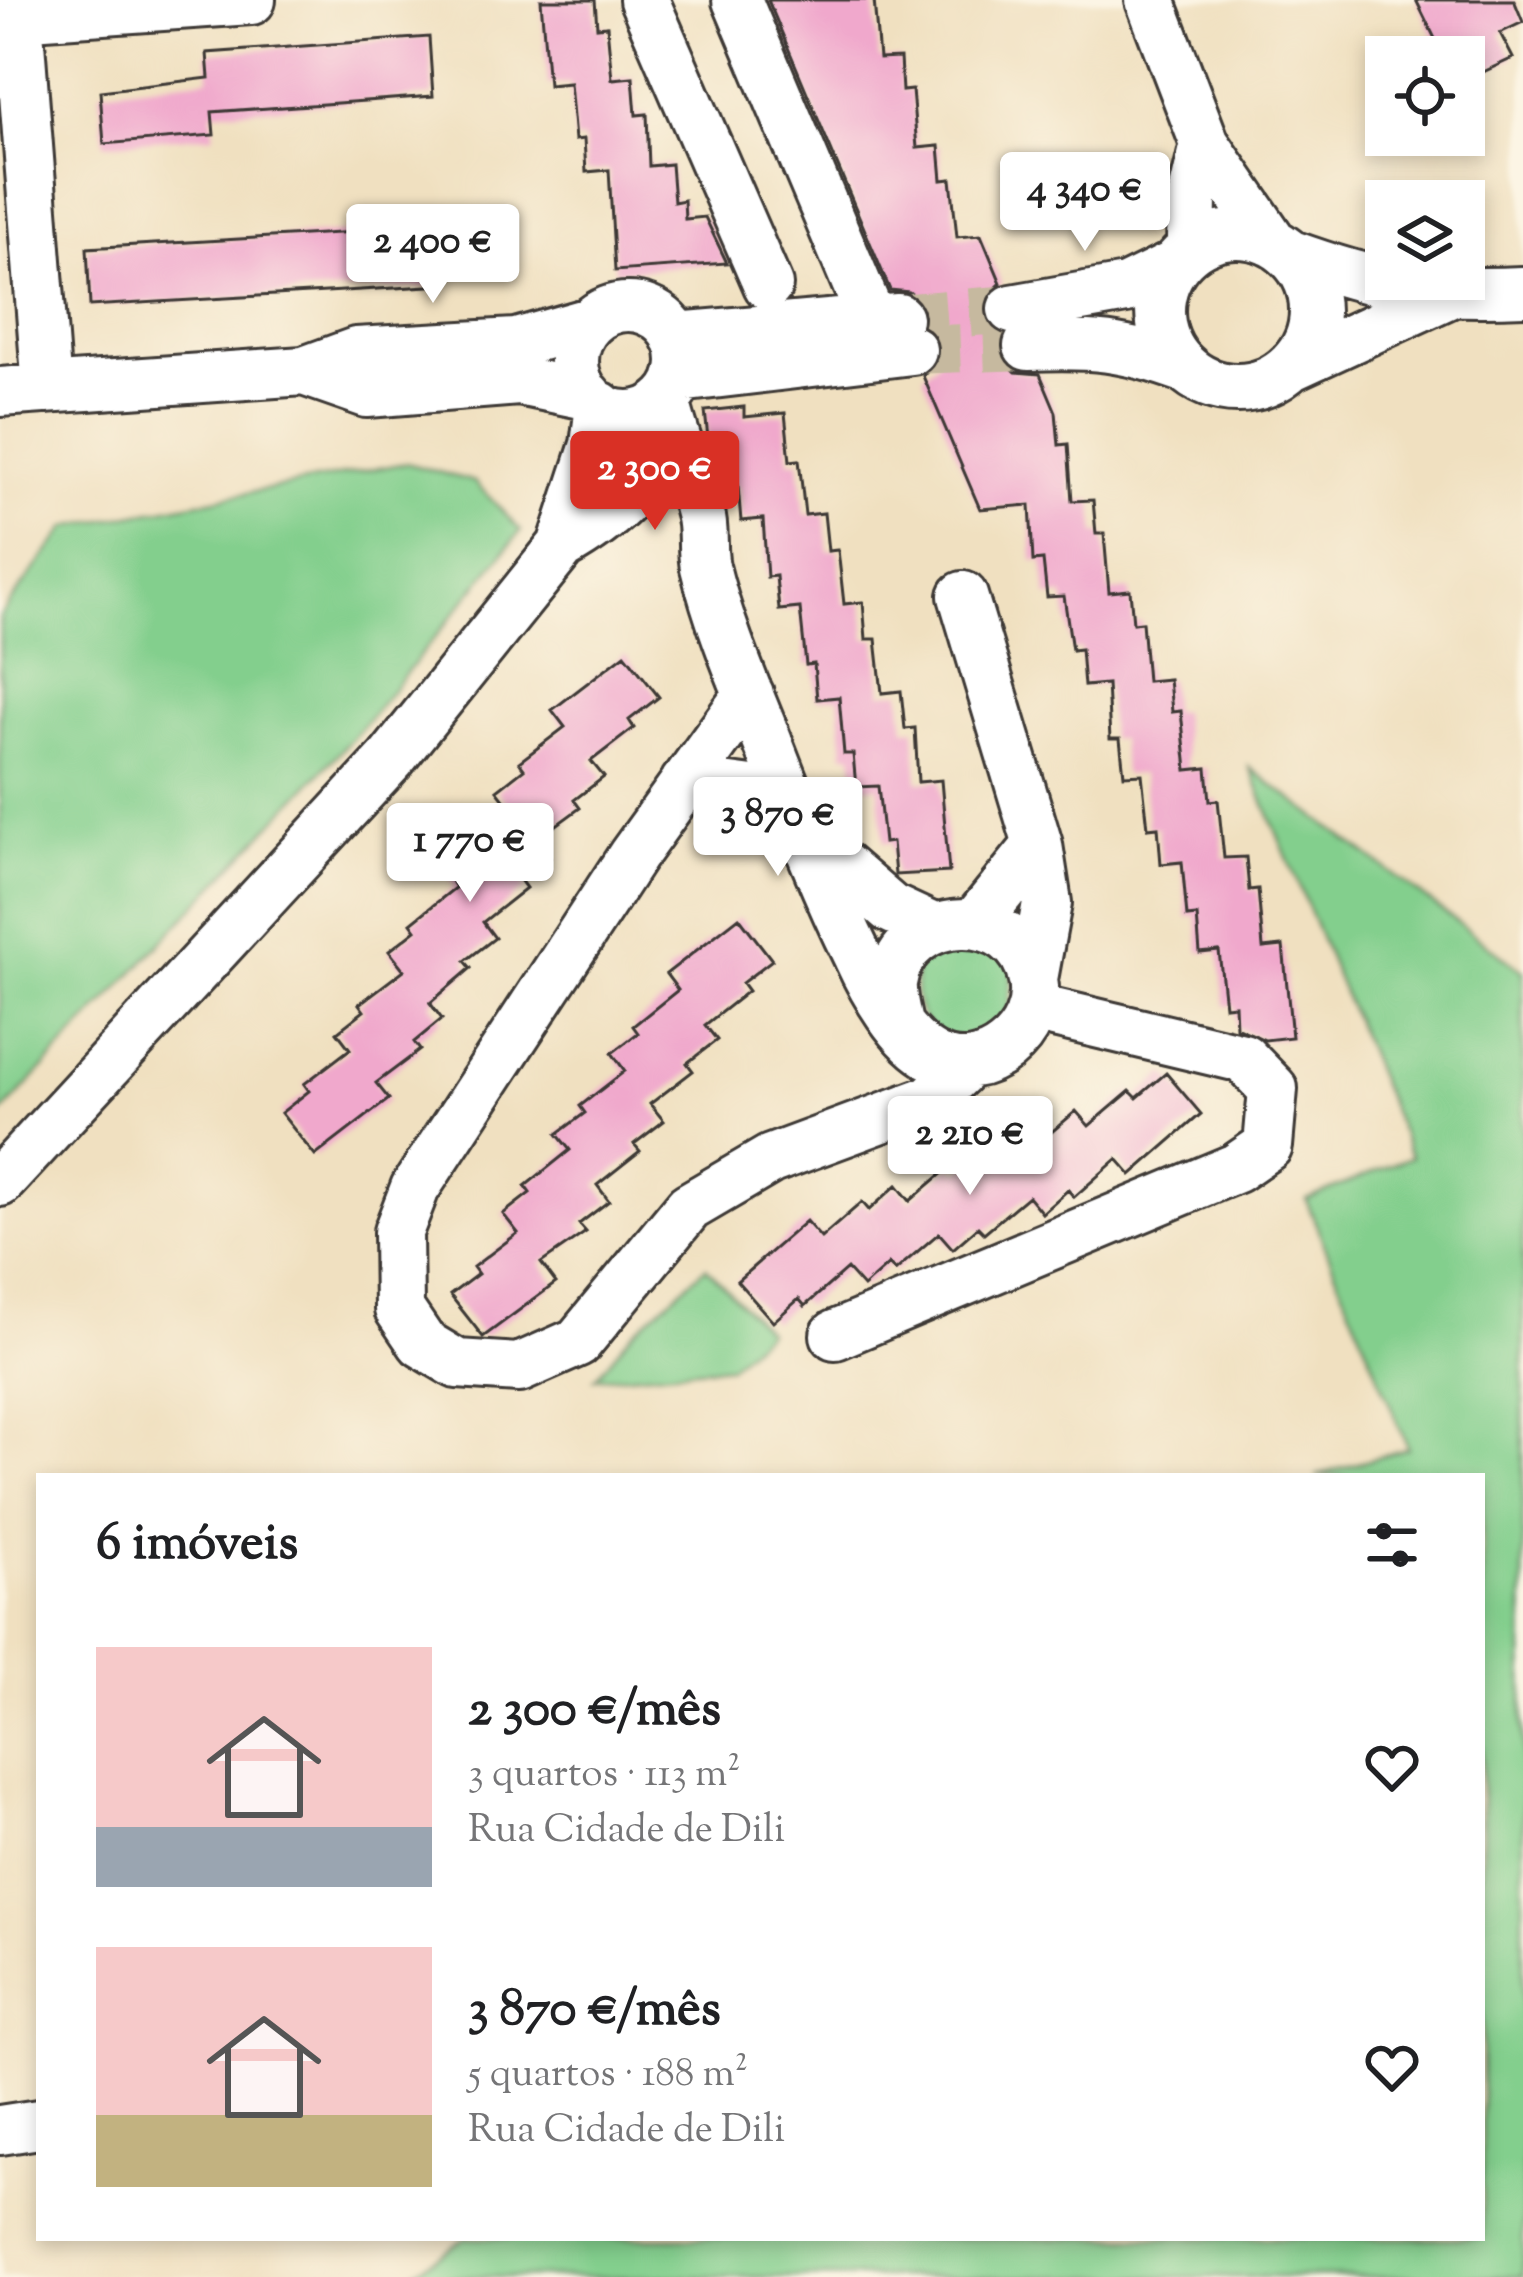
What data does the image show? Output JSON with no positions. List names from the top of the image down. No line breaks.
{"page":{"price":["4 340 €","2 400 €","2 300 €","3 870 €","1 770 €","2 210 €"],"heading":"6 imóveis","list":[{"name":"2 300 €/mês","note":"3 quartos · 113 m² · Rua Cidade de Dili"},{"name":"3 870 €/mês","note":"5 quartos · 188 m² · Rua Cidade de Dili"}]}}
